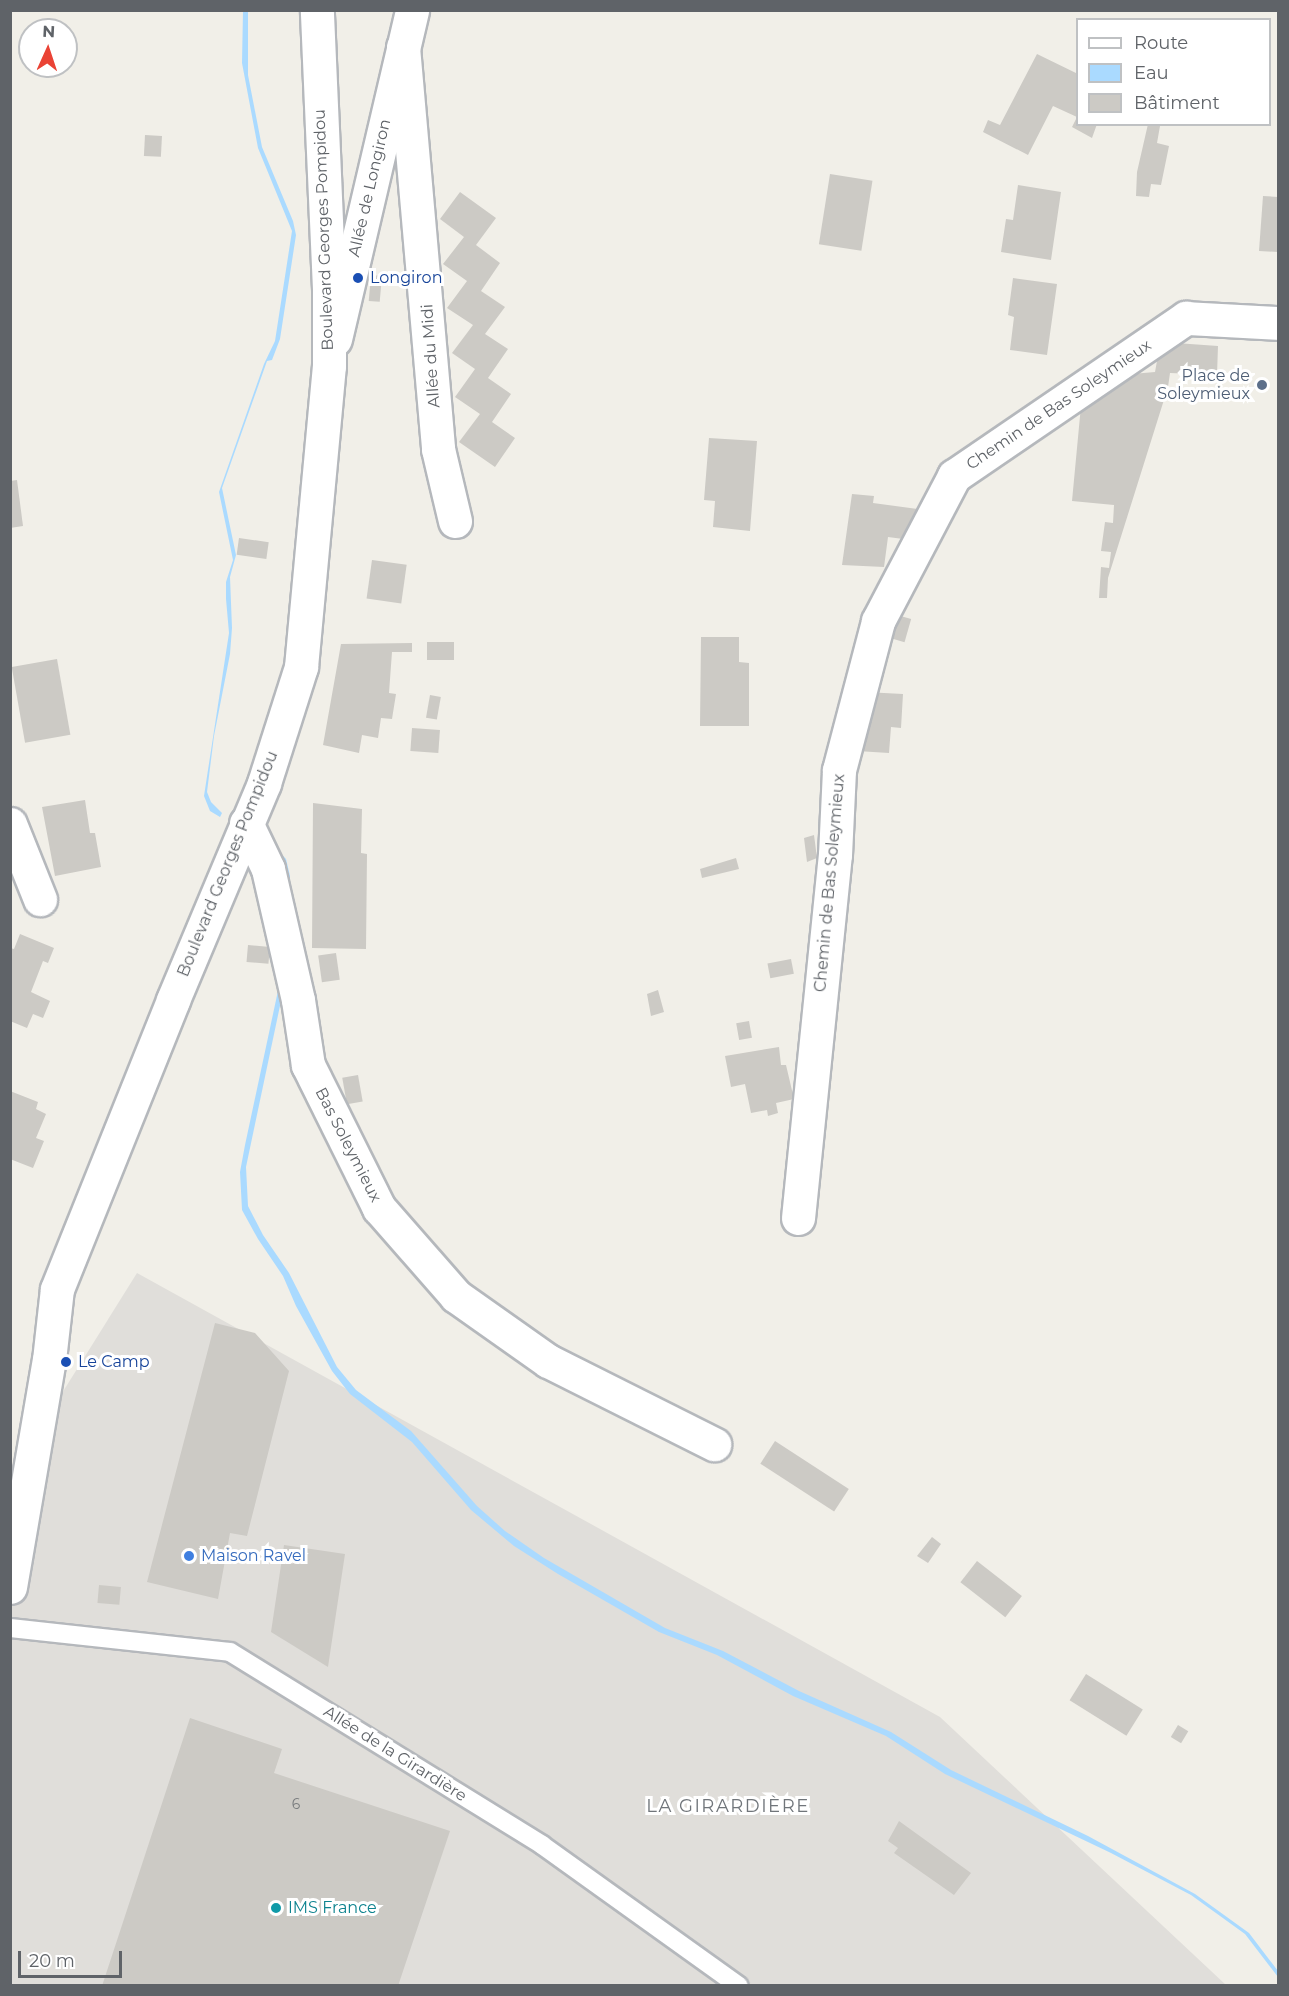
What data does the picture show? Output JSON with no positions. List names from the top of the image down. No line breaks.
{"streets":{"street":["Allée de Longiron","Boulevard Georges Pompidou","Allée du Midi","Chemin de Bas Soleymieux","Bas Soleymieux"],"lane":["Allée de la Girardière"]},"crossings":[["Allée de Longiron","Boulevard Georges Pompidou"],["Allée de Longiron","Allée du Midi"],["Boulevard Georges Pompidou","Bas Soleymieux"]],"districts":["LA GIRARDIÈRE"],"places":["Longiron","Place de Soleymieux","Le Camp","Maison Ravel","IMS France"],"house_numbers":["6"],"legend":["Route","Eau","Bâtiment"],"scale_bar":"20 m","north":"top"}
